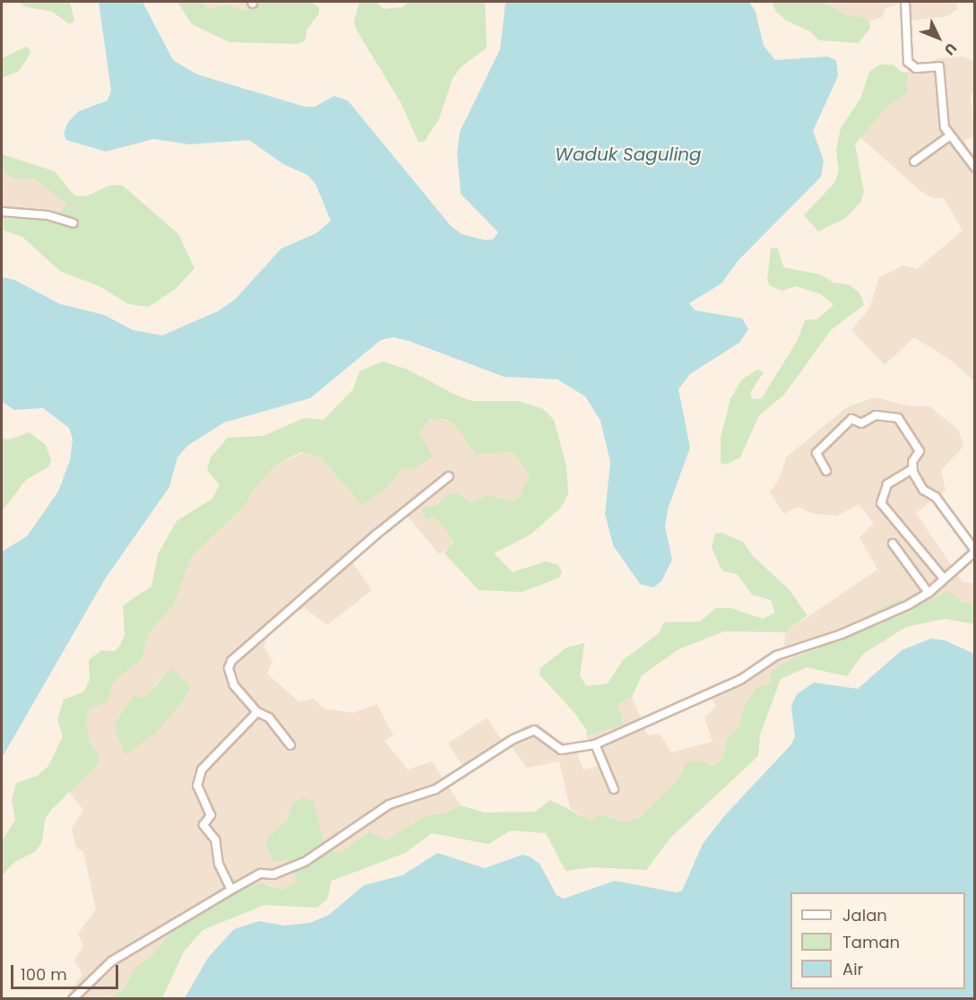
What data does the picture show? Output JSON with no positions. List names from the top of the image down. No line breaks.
{"water":["Waduk Saguling"],"legend":["Jalan","Taman","Air"],"scale_bar":"100 m","north":"bottom right"}
